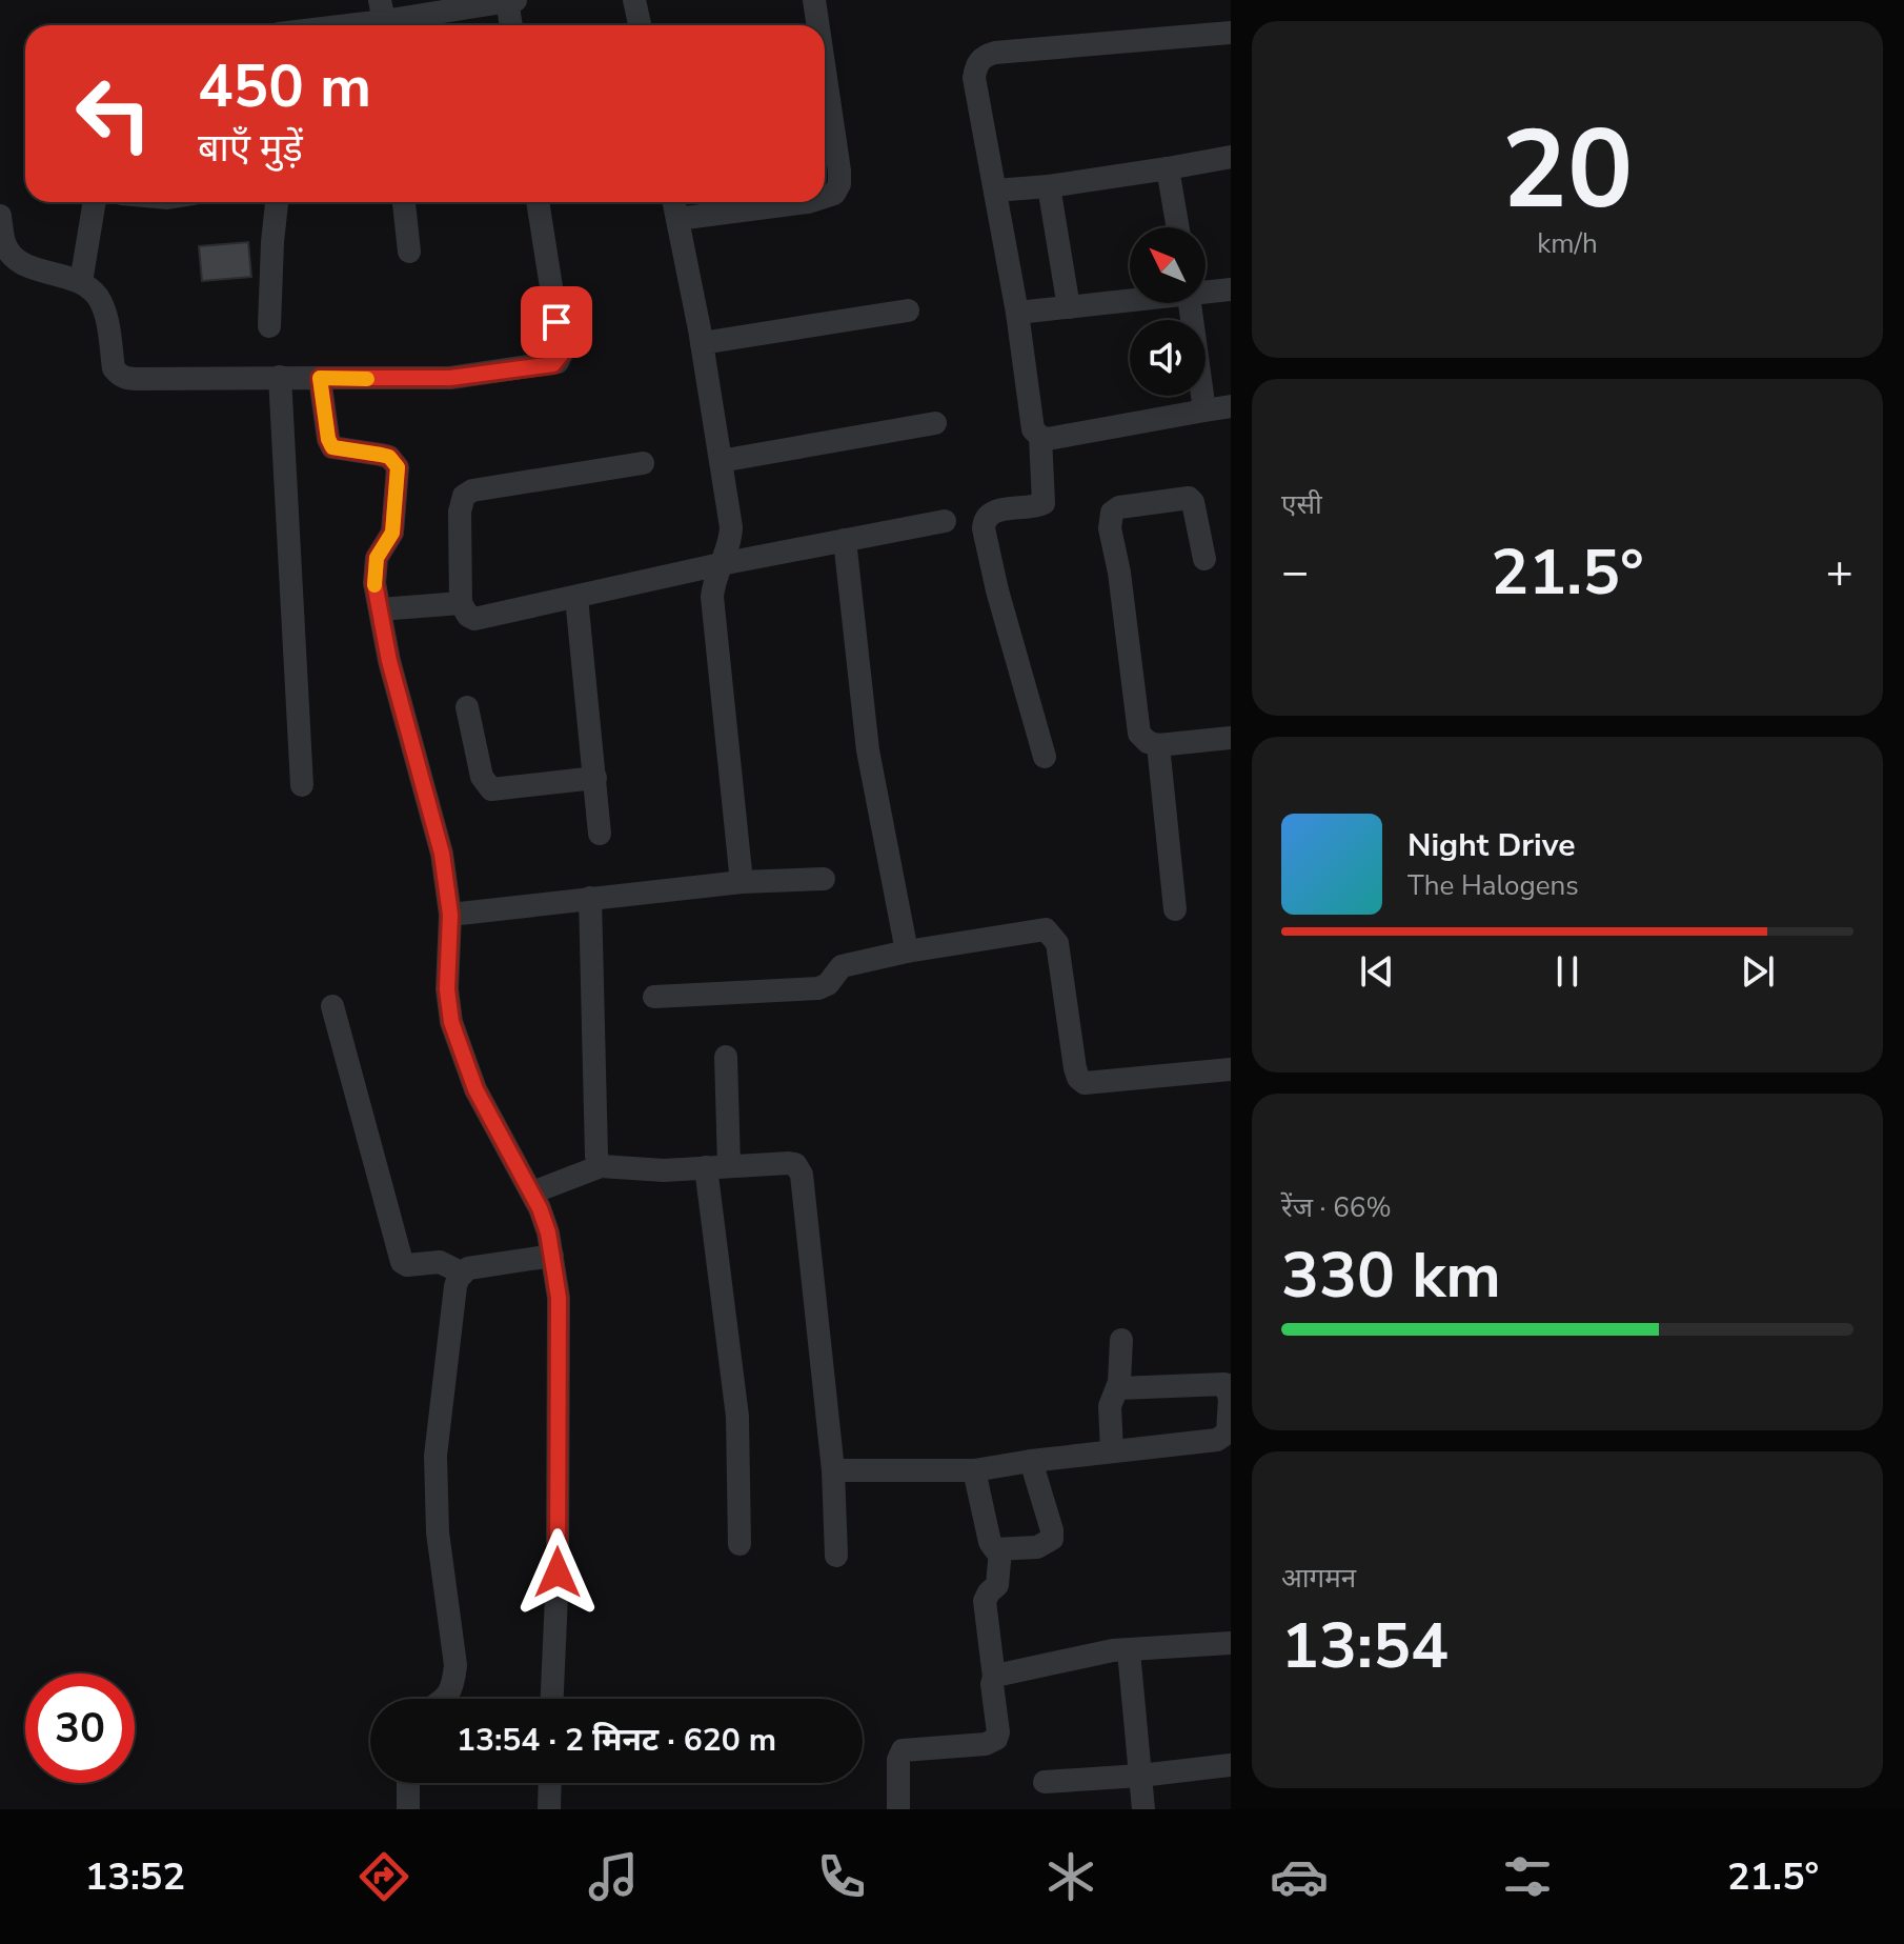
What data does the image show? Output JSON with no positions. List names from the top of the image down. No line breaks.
{"north":"top left","page":{"tile":[["20","km/h"],"एसी",["रेंज · 66%","330 km"],["आगमन","13:54"]],"turn":["450 m","बाएँ मुड़ें"],"heat":["−","21.5°","+"],"song":["Night Drive","The Halogens"],"limit":"30","trip":"13:54 · 2 मिनट · 620 m","tabs":["13:52","21.5°"]}}
